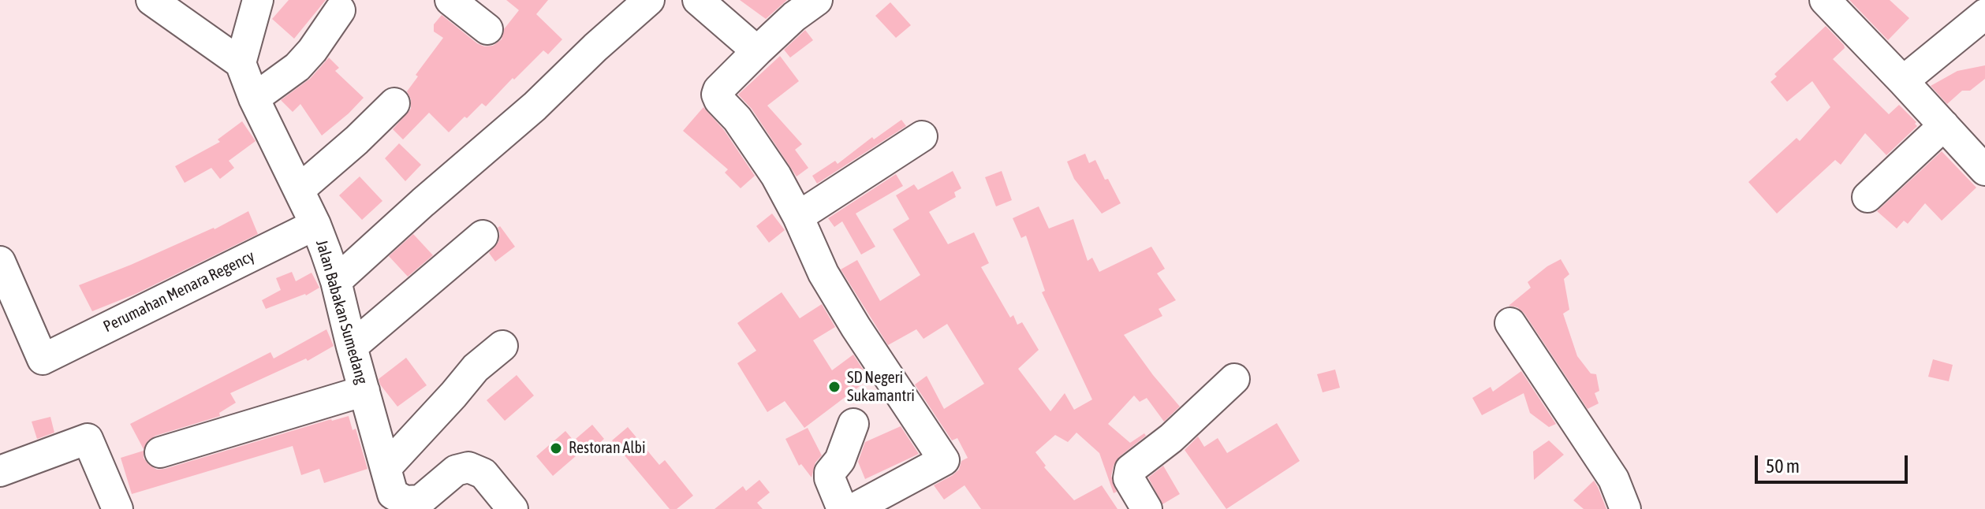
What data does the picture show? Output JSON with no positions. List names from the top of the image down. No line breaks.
{"streets":{"street":["Perumahan Menara Regency","Jalan Babakan Sumedang"]},"crossings":[["Perumahan Menara Regency","Jalan Babakan Sumedang"]],"places":["SD Negeri Sukamantri","Restoran Albi"],"scale_bar":"50 m"}
